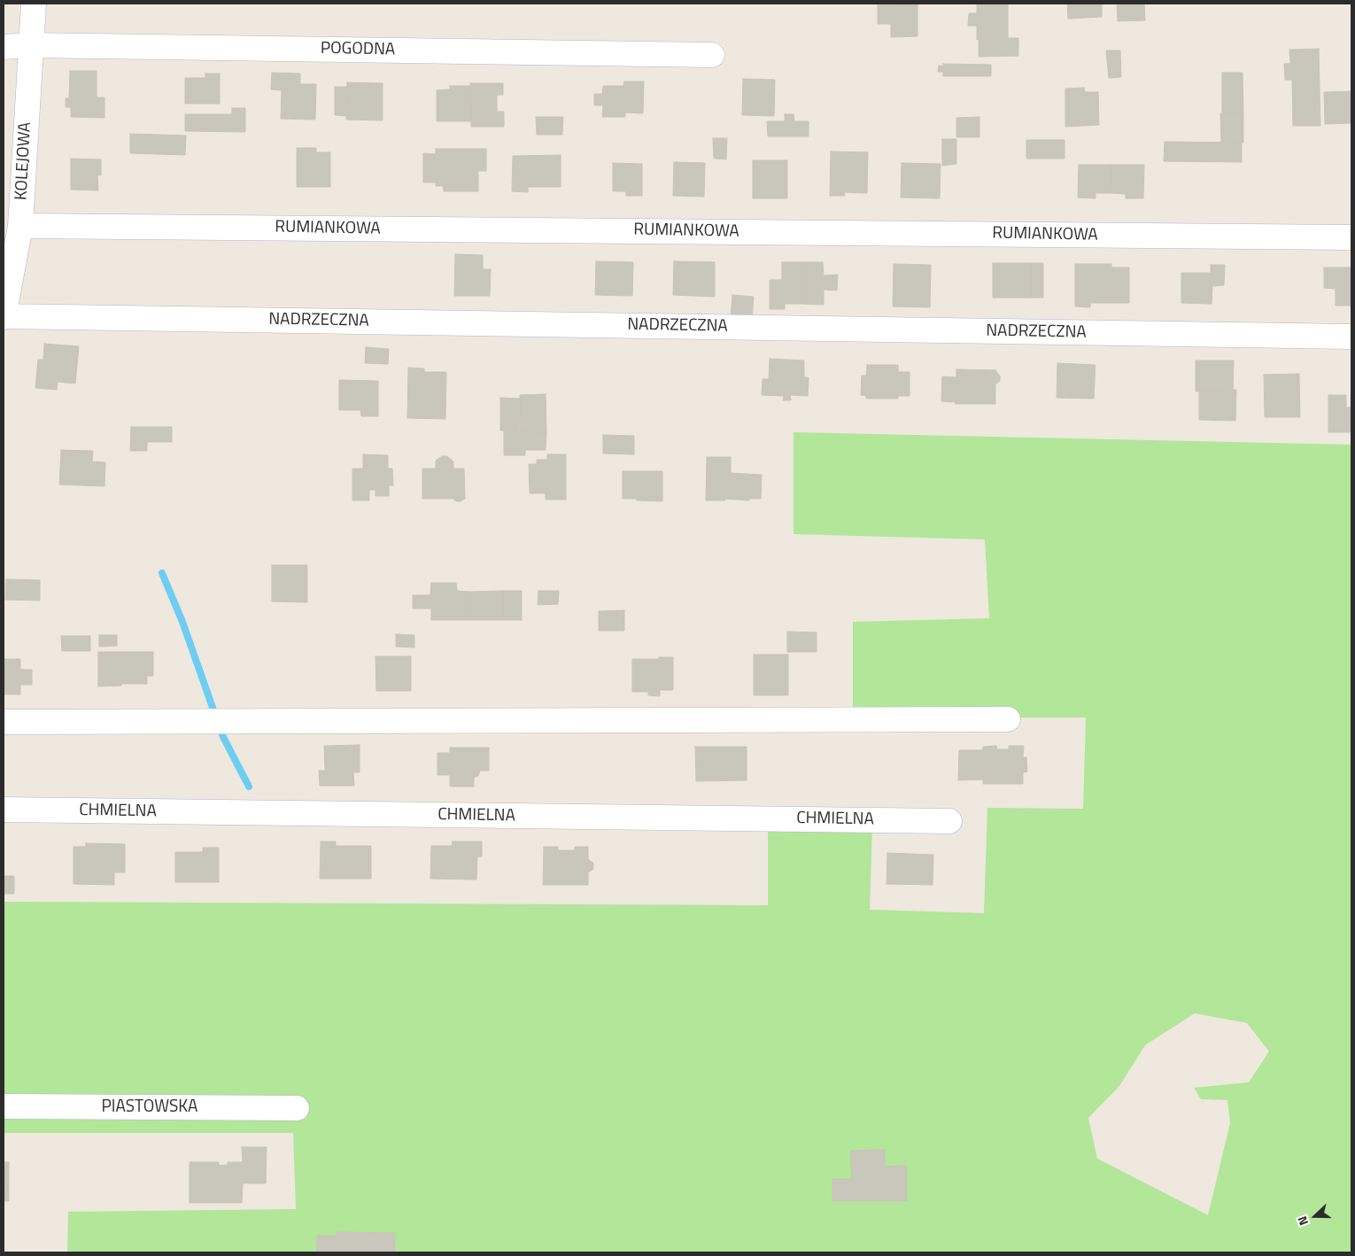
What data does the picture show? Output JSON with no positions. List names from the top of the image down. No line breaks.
{"streets":{"street":["POGODNA","KOLEJOWA","RUMIANKOWA","NADRZECZNA","CHMIELNA","PIASTOWSKA"]},"crossings":[["POGODNA","KOLEJOWA"],["KOLEJOWA","RUMIANKOWA"],["KOLEJOWA","NADRZECZNA"]],"north":"left"}
